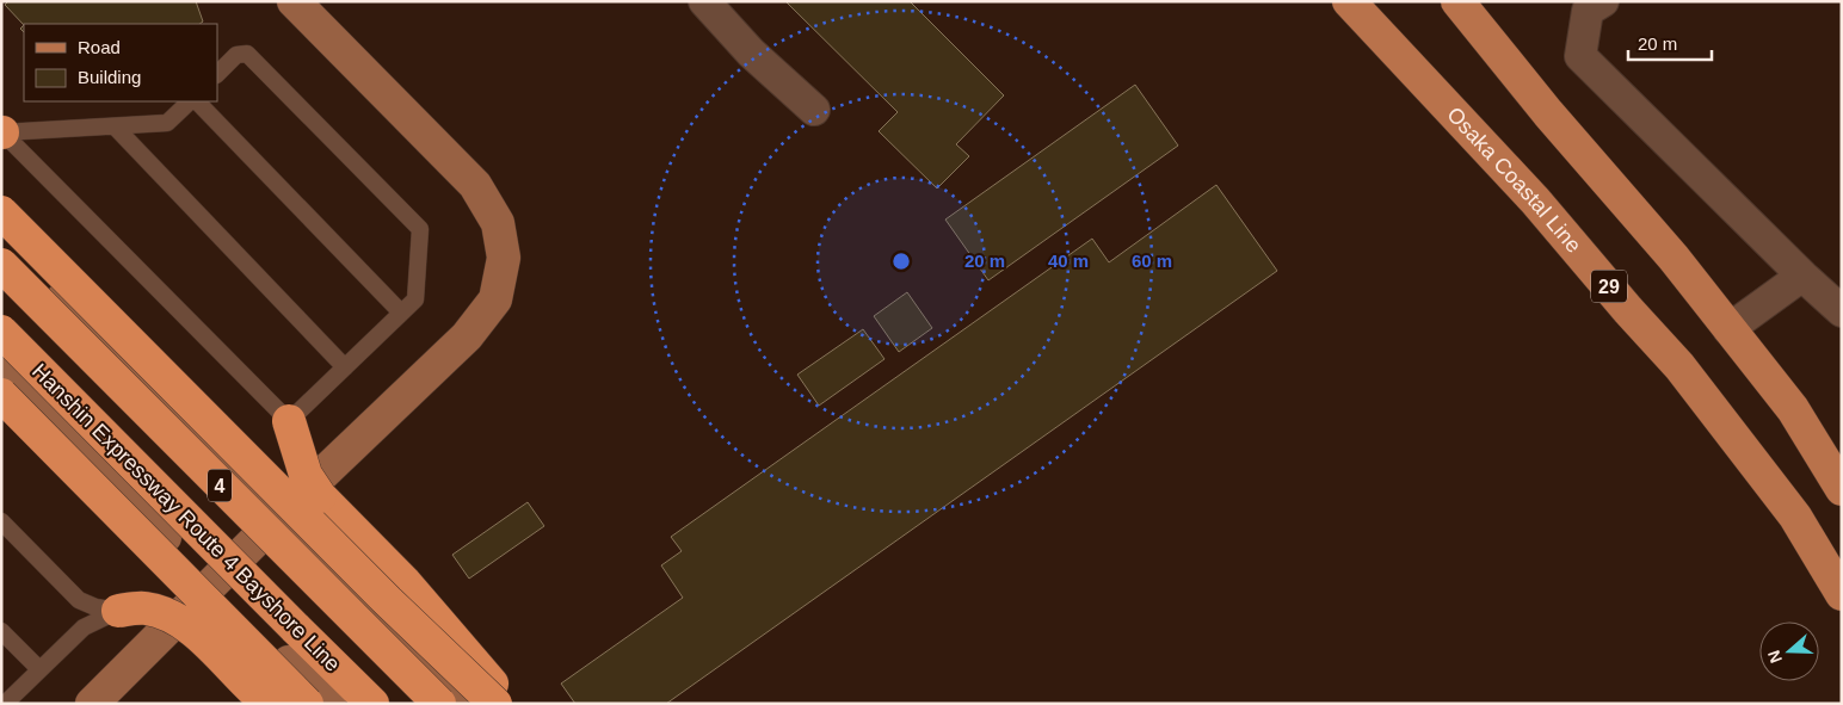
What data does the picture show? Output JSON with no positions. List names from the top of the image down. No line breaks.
{"streets":{"highway":["4","Hanshin Expressway Route 4 Bayshore Line"],"main road":["Osaka Coastal Line","29"]},"legend":["Road","Building"],"scale_bar":"20 m","north":"left","rings":["20 m","40 m","60 m"]}
